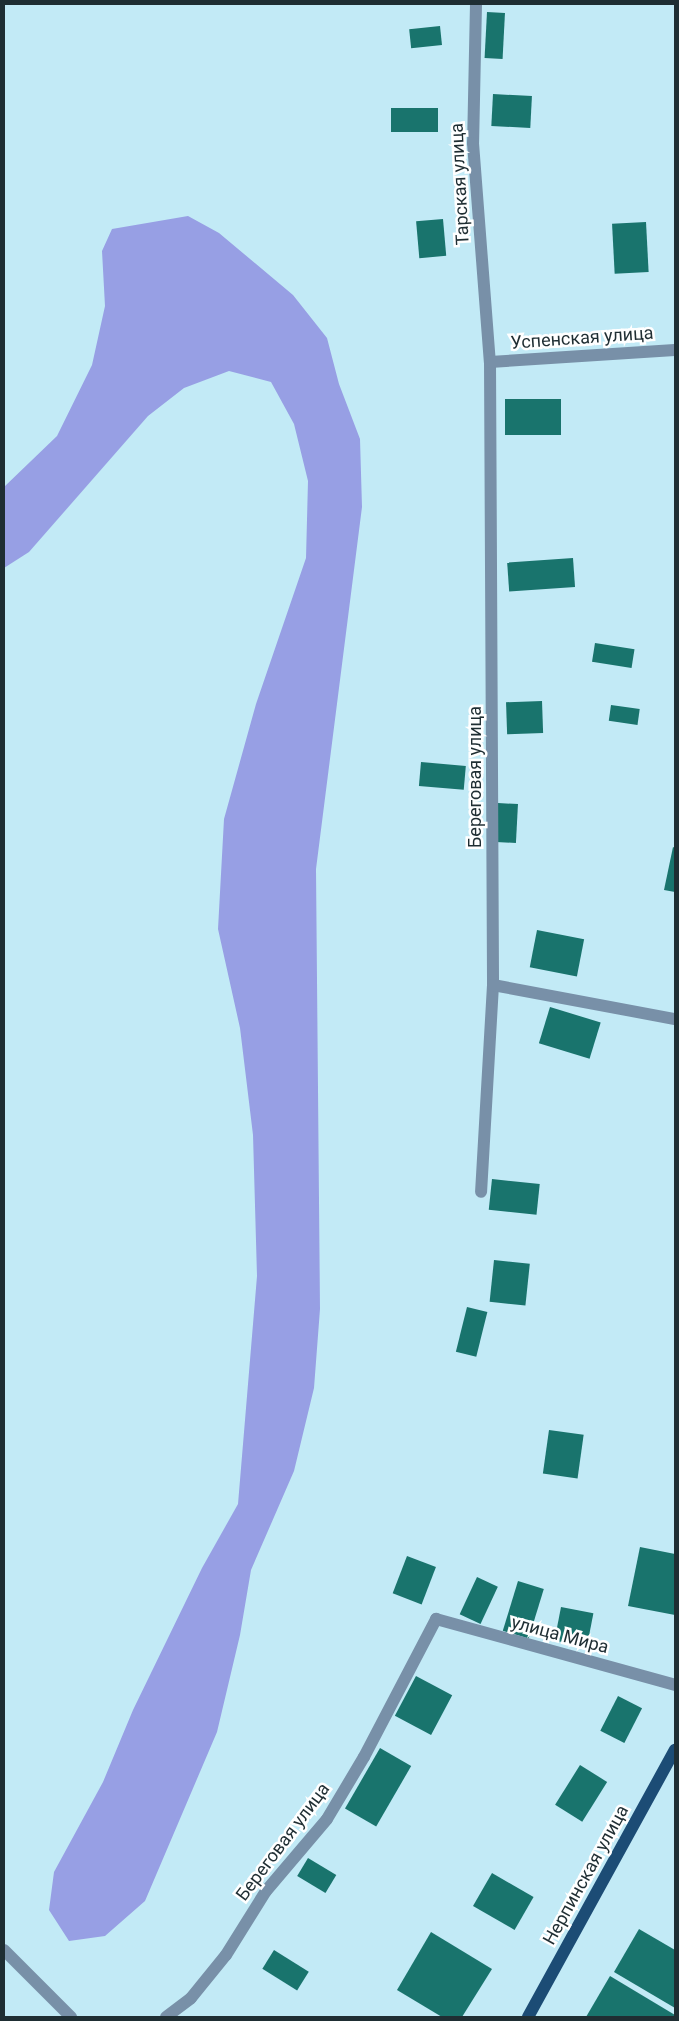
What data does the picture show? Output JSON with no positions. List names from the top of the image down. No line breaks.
{"streets":{"main road":["Нерпинская улица"],"street":["Тарская улица","Успенская улица","Береговая улица","улица Мира"]},"crossings":[["Тарская улица","Успенская улица"],["Тарская улица","Береговая улица"],["Успенская улица","Береговая улица"],["Береговая улица","улица Мира"]]}
